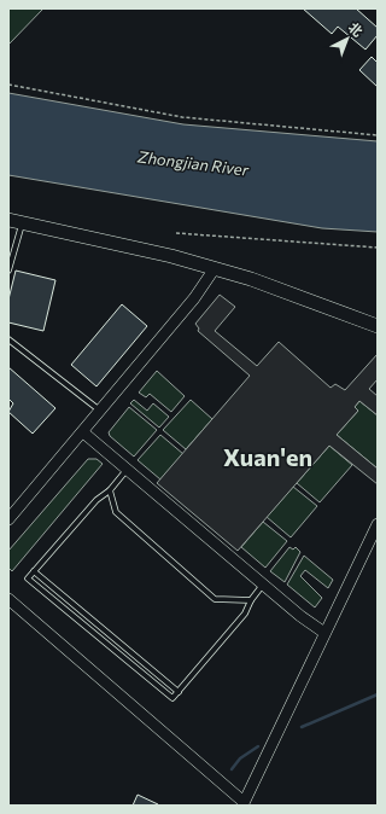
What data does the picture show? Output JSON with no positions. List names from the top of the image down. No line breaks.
{"districts":["Xuan'en"],"water":["Zhongjian River"],"north":"top right"}
